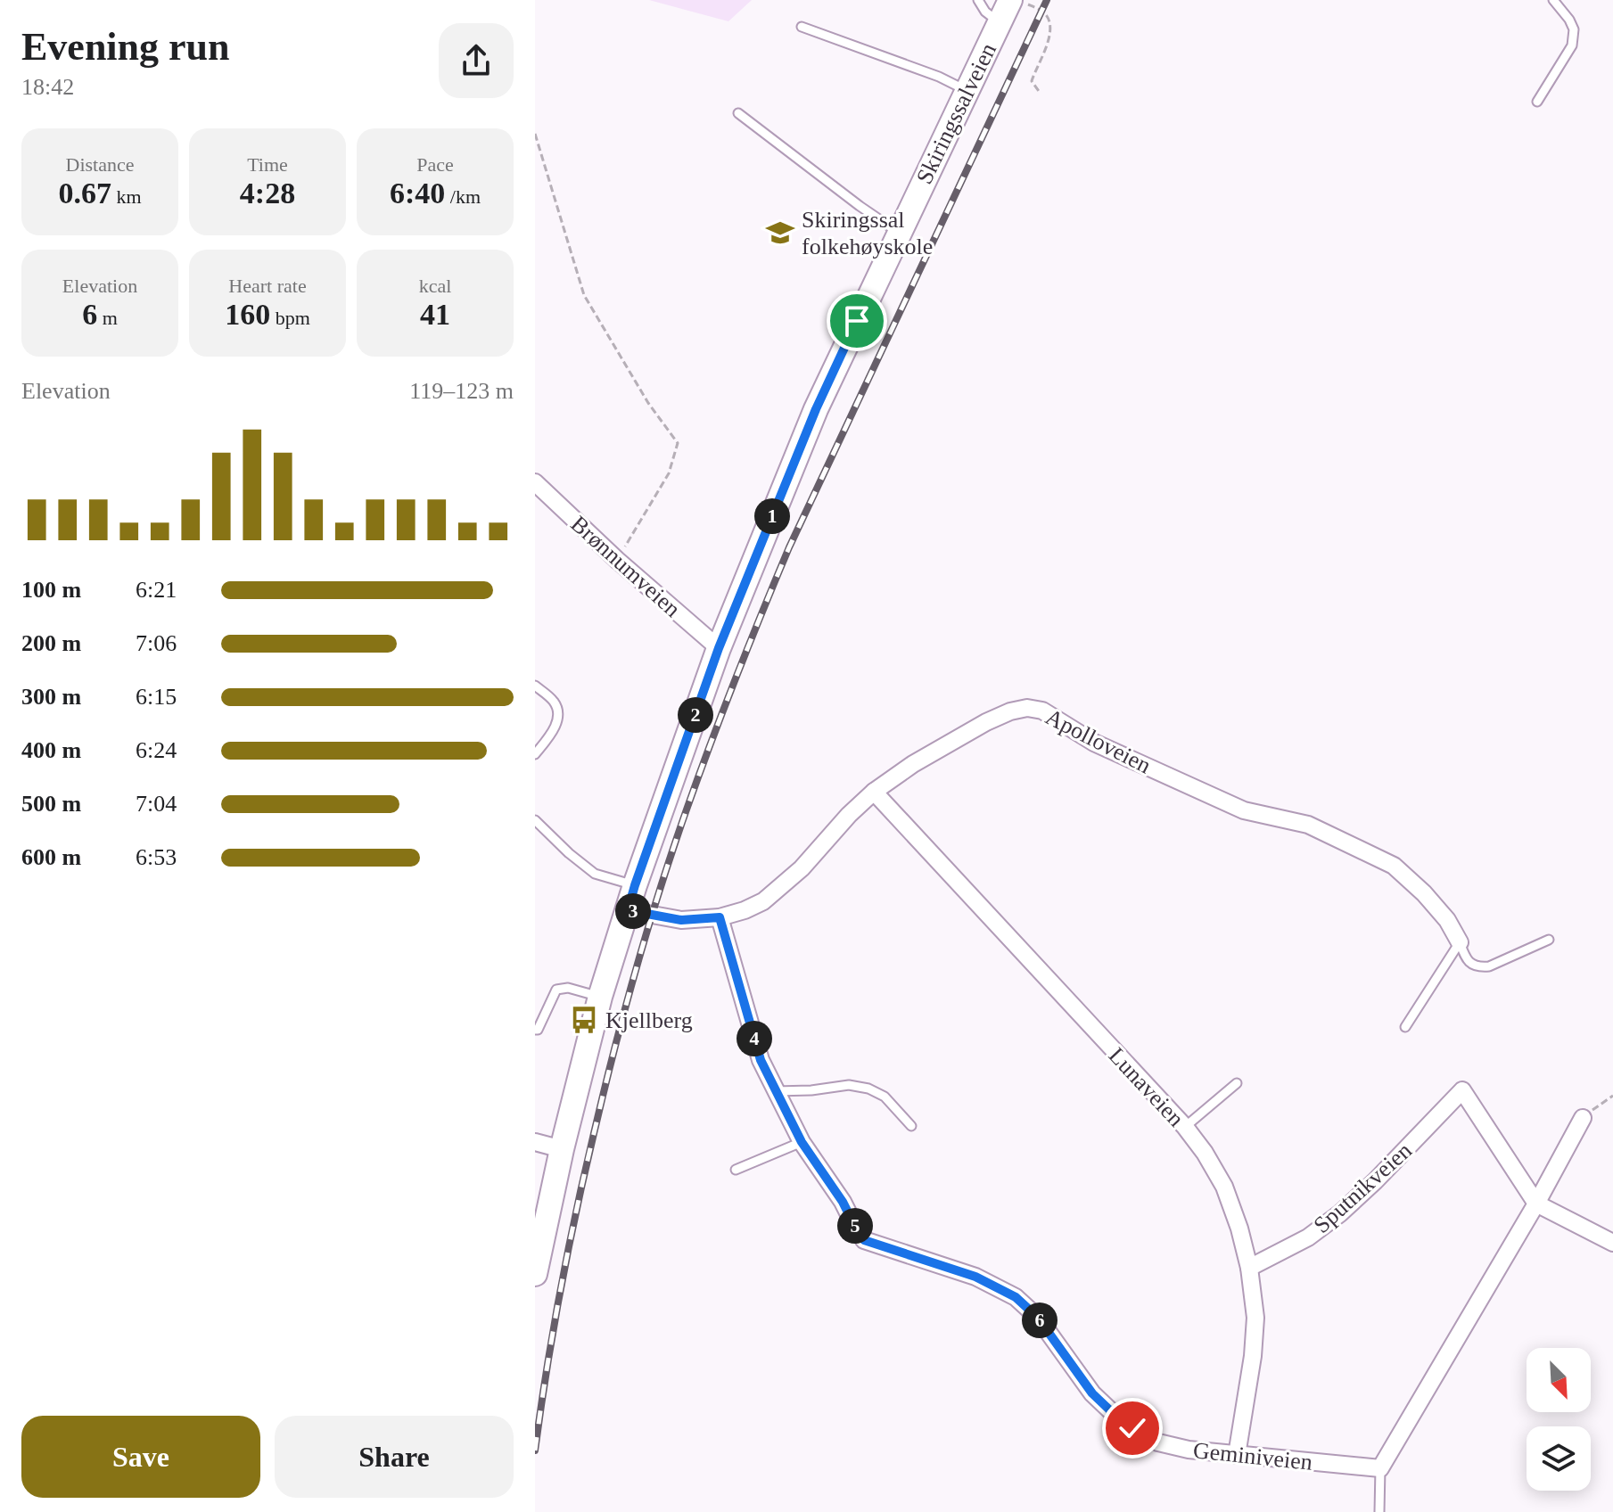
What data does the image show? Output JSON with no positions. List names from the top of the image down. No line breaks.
{"streets":{"main road":["Skiringssalveien"],"street":["Brønnumveien","Apolloveien","Lunaveien","Sputnikveien","Geminiveien"]},"crossings":[["Skiringssalveien","Brønnumveien"],["Skiringssalveien","Apolloveien"],["Apolloveien","Lunaveien"],["Apolloveien","Geminiveien"],["Lunaveien","Sputnikveien"],["Lunaveien","Geminiveien"]],"places":{"school or university":["Skiringssal folkehøyskole"],"bus stop":["Kjellberg"]},"north":"bottom right","page":{"heading":["Evening run","18:42"],"stats":[["Distance","0.67 km"],["Time","4:28"],["Pace","6:40 /km"],["Elevation","6 m"],["Heart rate","160 bpm"],["kcal","41"]],"chart":["Elevation","119–123 m"],"pins":["1","2","3","4","5","6"],"list":[{"name":"100 m","note":"6:21"},{"name":"200 m","note":"7:06"},{"name":"300 m","note":"6:15"},{"name":"400 m","note":"6:24"},{"name":"500 m","note":"7:04"},{"name":"600 m","note":"6:53"}],"buttons":["Save","Share"]}}
